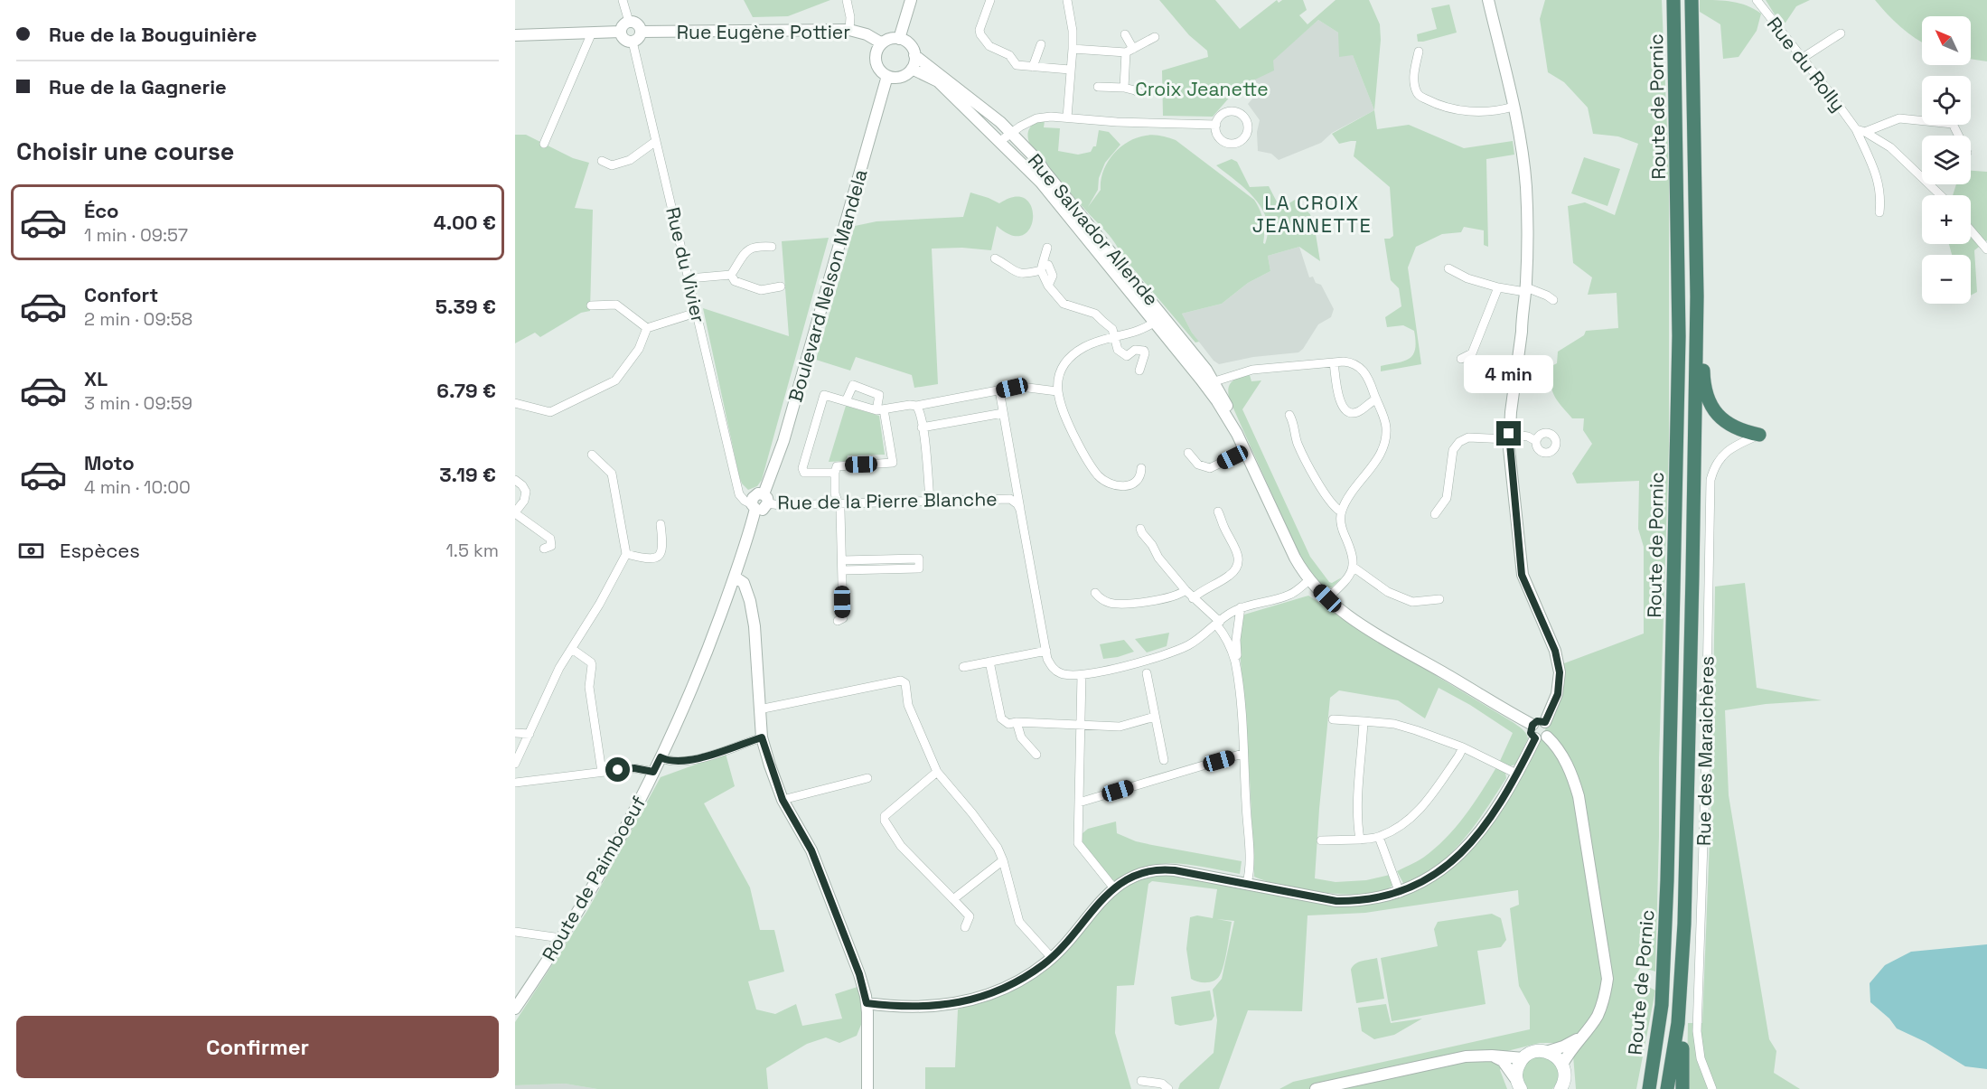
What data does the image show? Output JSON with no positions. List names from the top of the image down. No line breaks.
{"streets":{"highway":["Route de Pornic"],"street":["Rue Eugène Pottier","Rue du Rolly","Rue Salvador Allende","Rue du Vivier","Boulevard Nelson Mandela","Rue de la Pierre Blanche","Rue des Maraichères","Route de Paimboeuf"]},"crossings":[["Rue Eugène Pottier","Rue Salvador Allende"],["Rue Eugène Pottier","Rue du Vivier"],["Rue Eugène Pottier","Boulevard Nelson Mandela"],["Rue Salvador Allende","Boulevard Nelson Mandela"],["Rue du Vivier","Boulevard Nelson Mandela"],["Rue du Vivier","Rue de la Pierre Blanche"],["Rue du Vivier","Route de Paimboeuf"],["Boulevard Nelson Mandela","Rue de la Pierre Blanche"],["Boulevard Nelson Mandela","Route de Paimboeuf"],["Rue de la Pierre Blanche","Route de Paimboeuf"]],"districts":["LA CROIX JEANNETTE"],"parks":["Croix Jeanette"],"north":"top left","page":{"banner":["Rue de la Bouguinière","Rue de la Gagnerie"],"map_buttons":["+","−"],"heading":"Choisir une course","list":[{"name":"Éco","note":"1 min · 09:57","value":"4.00 €"},{"name":"Confort","note":"2 min · 09:58","value":"5.39 €"},{"name":"XL","note":"3 min · 09:59","value":"6.79 €"},{"name":"Moto","note":"4 min · 10:00","value":"3.19 €"}],"bubble":"4 min","pay":["Espèces","1.5 km"],"buttons":"Confirmer"}}
